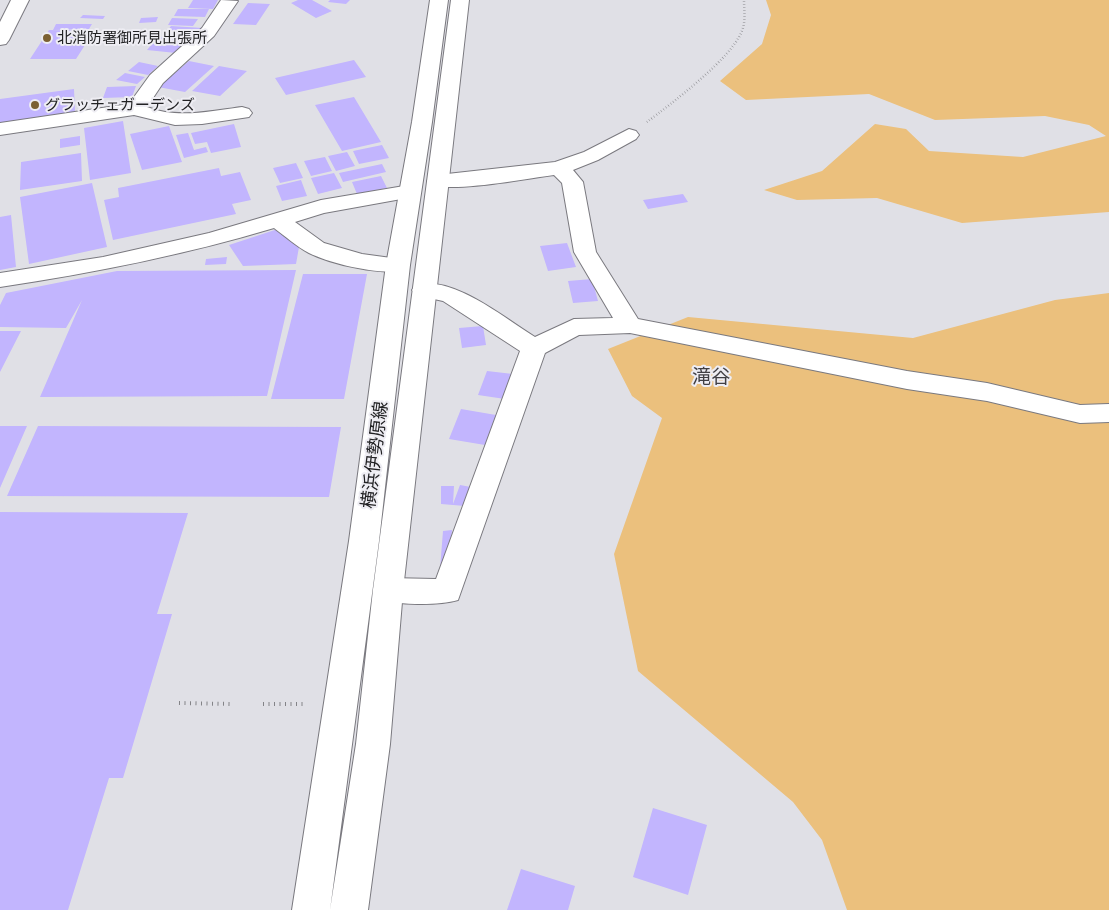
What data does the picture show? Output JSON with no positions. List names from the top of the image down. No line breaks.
{"streets":{"main road":["横浜伊勢原線"]},"districts":["滝谷"],"places":["北消防署御所見出張所","グラッチェガーデンズ"]}
